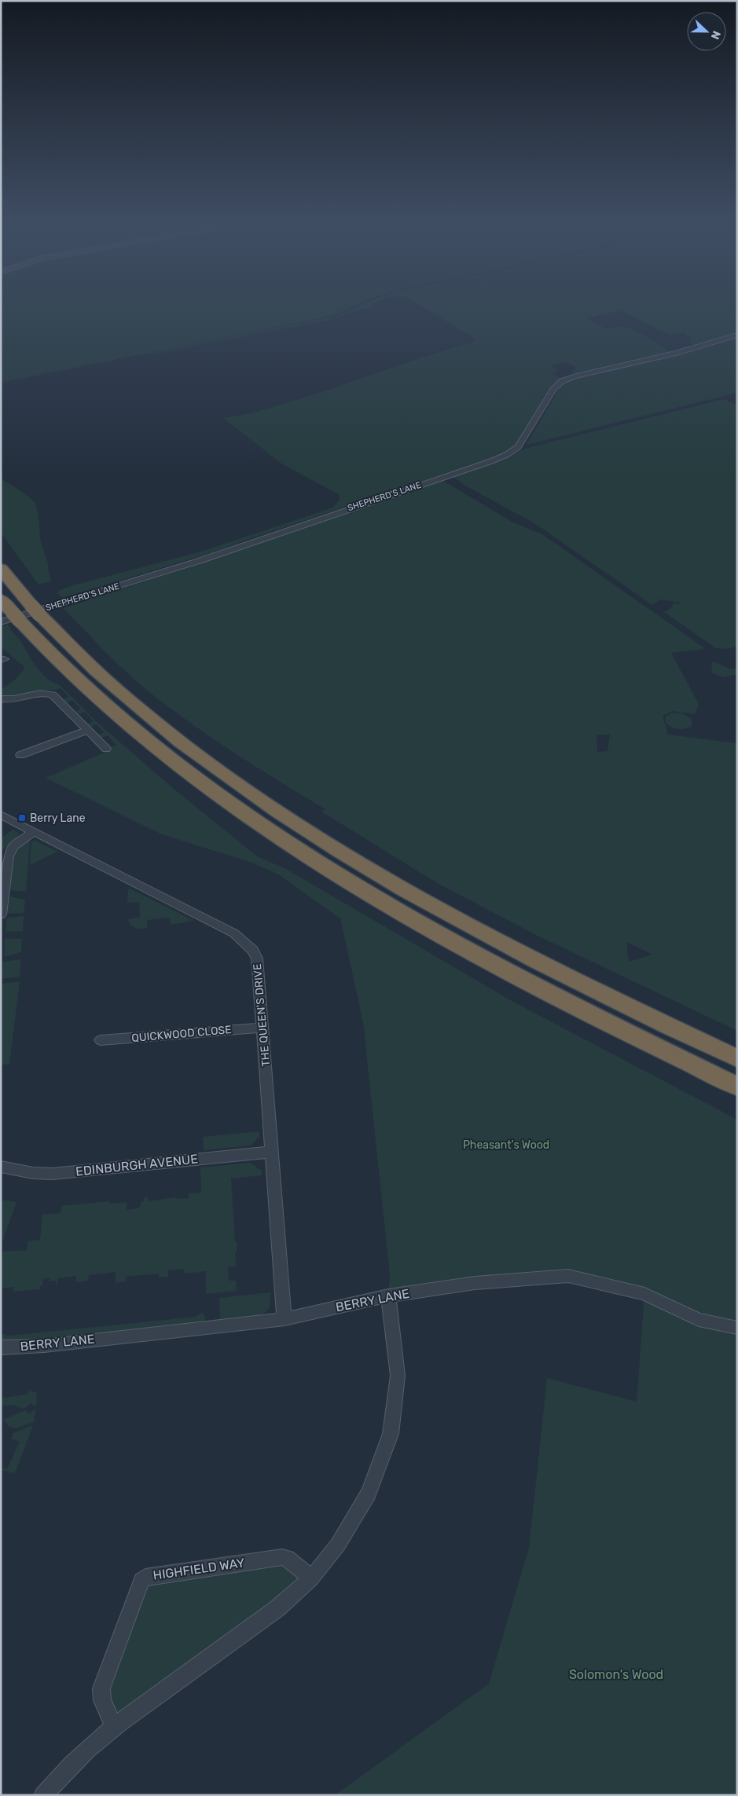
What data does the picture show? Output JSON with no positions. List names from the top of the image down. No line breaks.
{"streets":{"street":["SHEPHERD'S LANE","THE QUEEN'S DRIVE","QUICKWOOD CLOSE","EDINBURGH AVENUE","BERRY LANE","HIGHFIELD WAY"]},"crossings":[["THE QUEEN'S DRIVE","QUICKWOOD CLOSE"],["THE QUEEN'S DRIVE","EDINBURGH AVENUE"],["THE QUEEN'S DRIVE","BERRY LANE"]],"parks":["Pheasant's Wood","Solomon's Wood"],"places":{"transit":["Berry Lane"]},"north":"right"}
